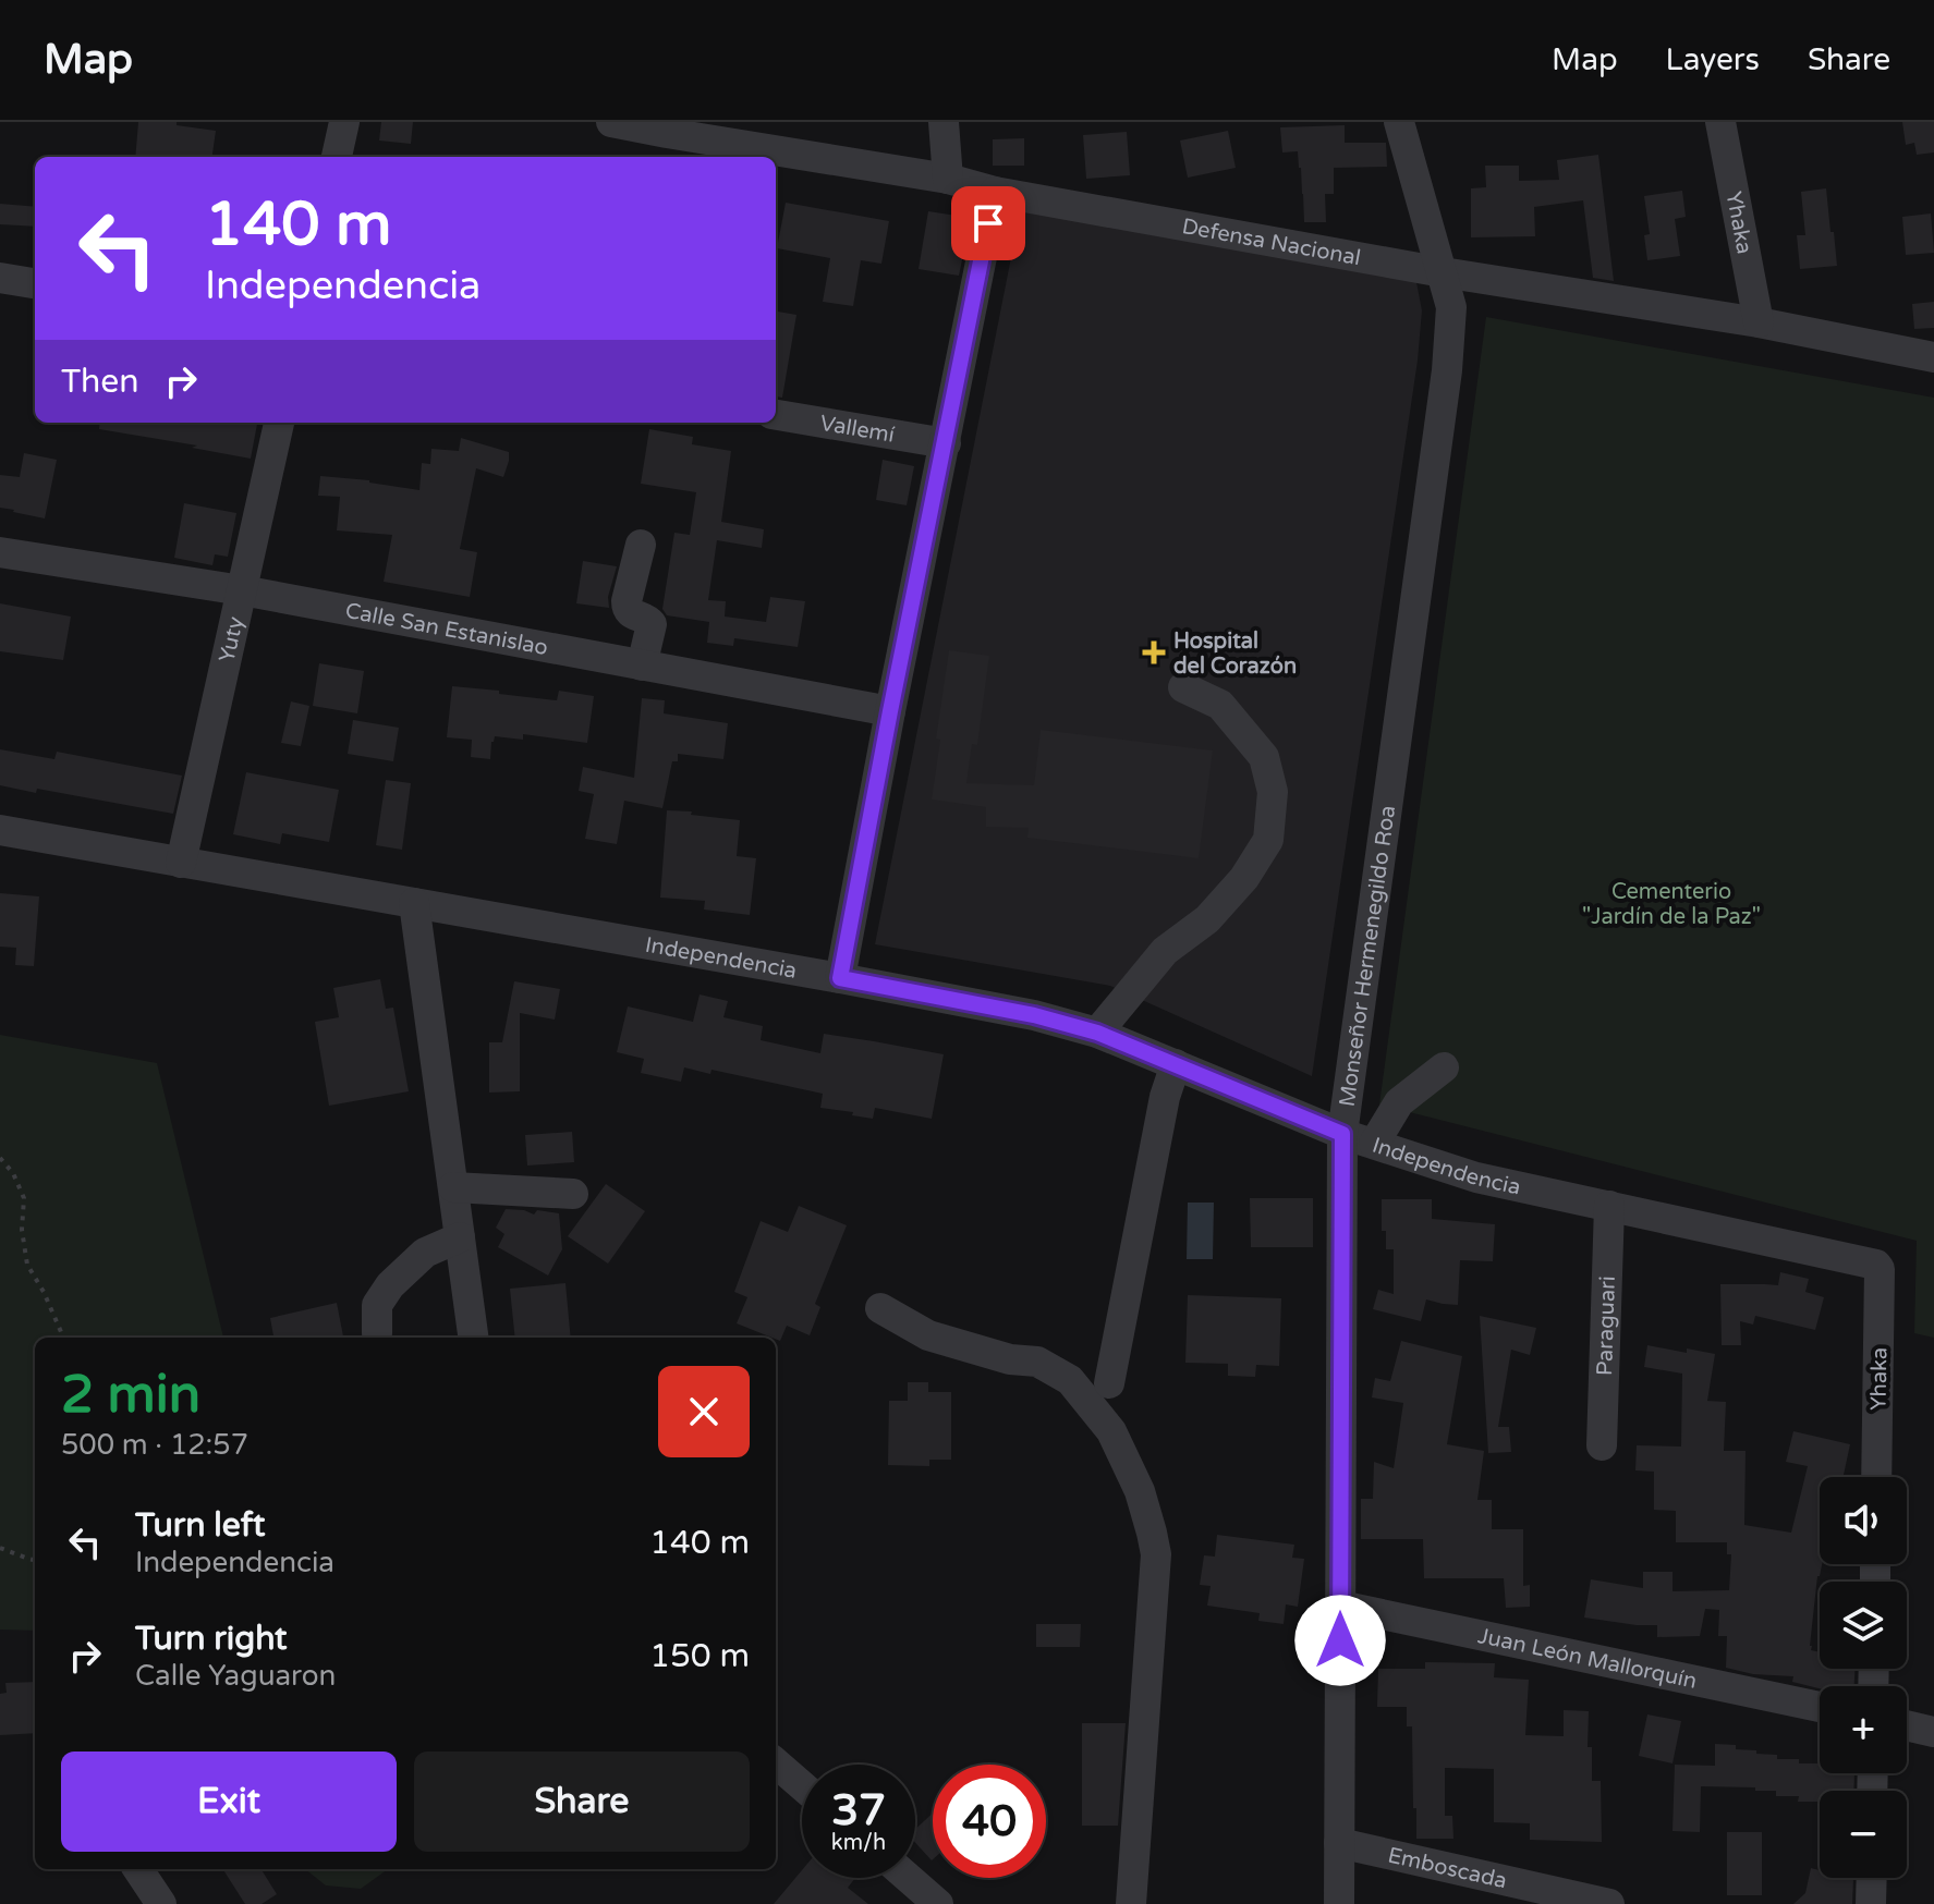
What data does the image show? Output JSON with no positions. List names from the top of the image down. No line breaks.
{"streets":{"street":["Yhaka","Defensa Nacional","Vallemí","Calle San Estanislao","Yuty","Monseñor Hermenegildo Roa","Independencia","Paraguari","Juan León Mallorquín","Emboscada"]},"crossings":[["Yhaka","Defensa Nacional"],["Yhaka","Independencia"],["Defensa Nacional","Monseñor Hermenegildo Roa"],["Calle San Estanislao","Yuty"],["Yuty","Independencia"],["Monseñor Hermenegildo Roa","Independencia"],["Monseñor Hermenegildo Roa","Juan León Mallorquín"],["Monseñor Hermenegildo Roa","Emboscada"],["Independencia","Paraguari"]],"parks":["Cementerio \"Jardín de la Paz\""],"places":{"health":["Hospital del Corazón"]},"page":{"header":"Map","nav":["Map","Layers","Share"],"turn":["140 m","Independencia"],"then":"Then","heading":["2 min","500 m · 12:57"],"map_buttons":["+","−"],"list":[{"name":"Turn left","note":"Independencia","value":"140 m"},{"name":"Turn right","note":"Calle Yaguaron","value":"150 m"}],"buttons":["Exit","Share"],"speed":"37 km/h","limit":"40"}}
